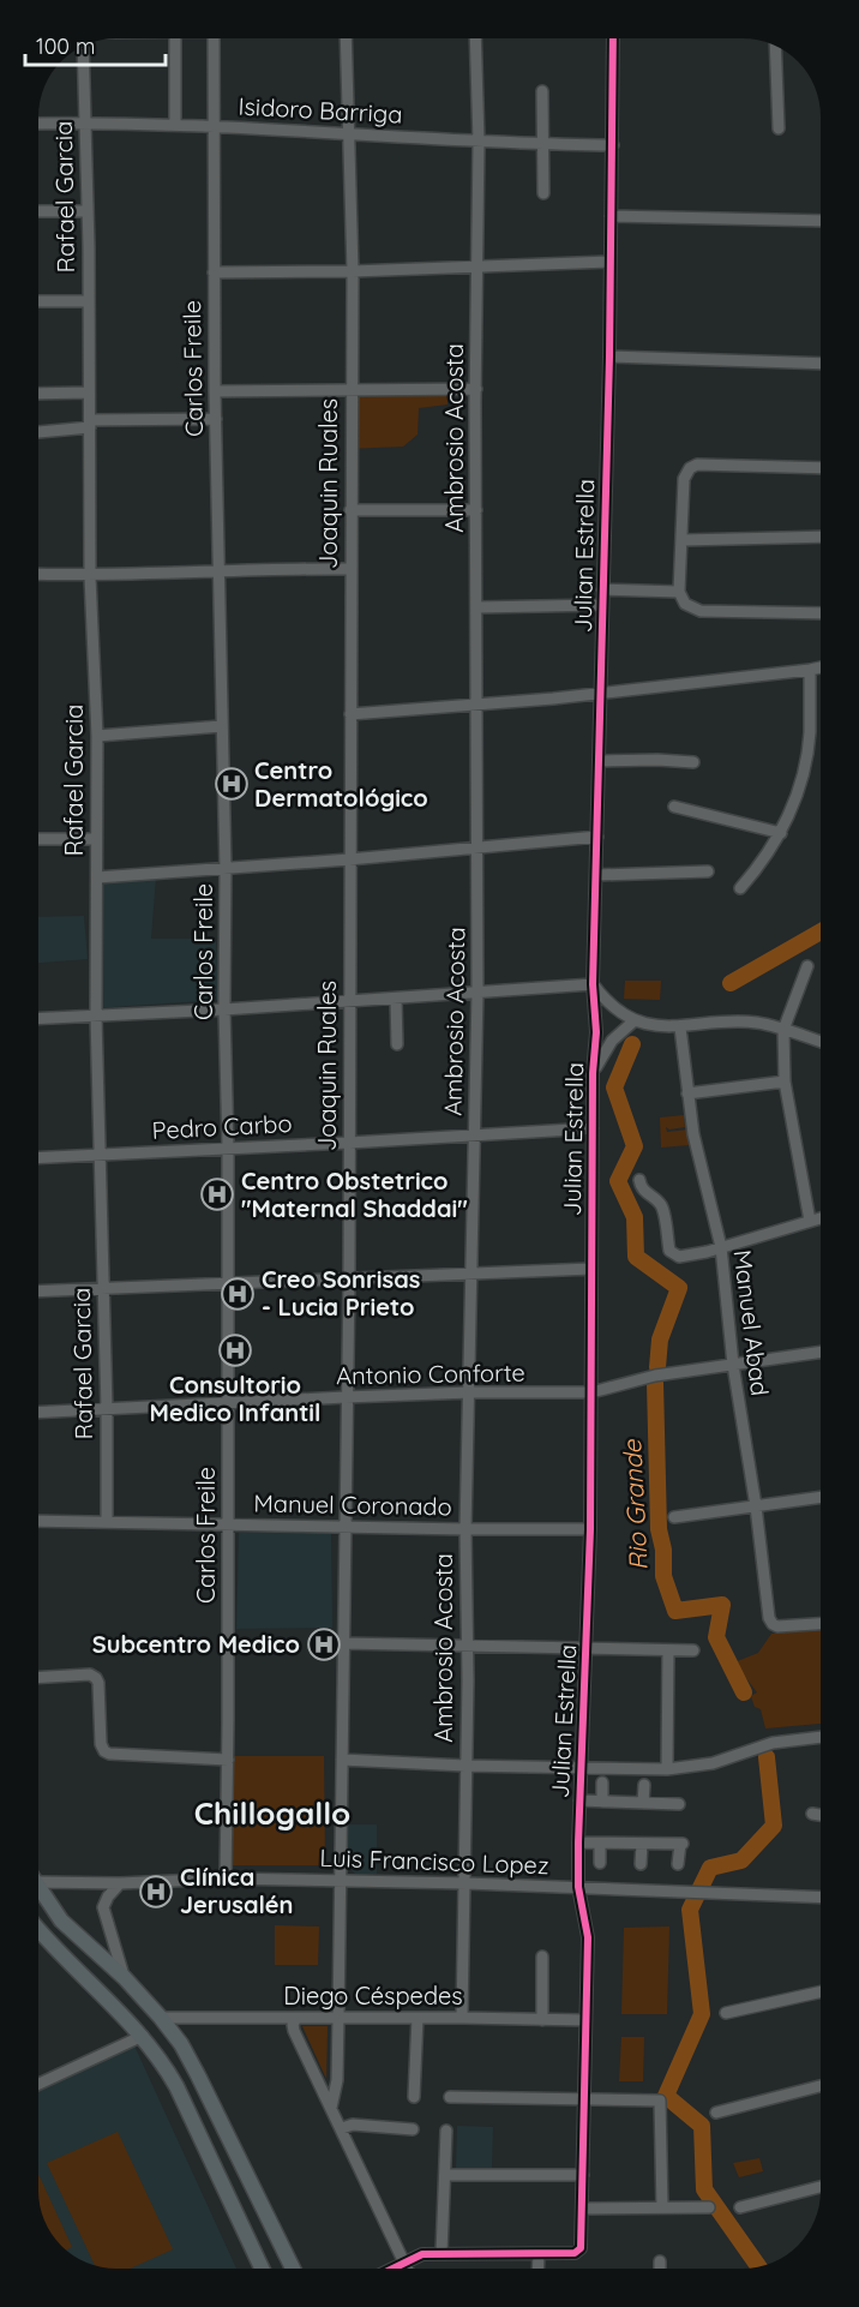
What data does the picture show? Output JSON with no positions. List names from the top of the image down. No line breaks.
{"streets":{"street":["Isidoro Barriga","Rafael Garcia","Carlos Freile","Ambrosio Acosta","Joaquin Ruales","Julian Estrella","Pedro Carbo","Manuel Abad","Antonio Conforte","Manuel Coronado","Luis Francisco Lopez","Diego Céspedes"]},"crossings":[["Isidoro Barriga","Rafael Garcia"],["Isidoro Barriga","Carlos Freile"],["Isidoro Barriga","Ambrosio Acosta"],["Isidoro Barriga","Joaquin Ruales"],["Isidoro Barriga","Julian Estrella"],["Rafael Garcia","Pedro Carbo"],["Rafael Garcia","Antonio Conforte"],["Rafael Garcia","Manuel Coronado"],["Carlos Freile","Pedro Carbo"],["Carlos Freile","Antonio Conforte"],["Carlos Freile","Manuel Coronado"],["Carlos Freile","Luis Francisco Lopez"],["Ambrosio Acosta","Pedro Carbo"],["Ambrosio Acosta","Antonio Conforte"],["Ambrosio Acosta","Manuel Coronado"],["Ambrosio Acosta","Luis Francisco Lopez"],["Ambrosio Acosta","Diego Céspedes"],["Joaquin Ruales","Pedro Carbo"],["Joaquin Ruales","Antonio Conforte"],["Joaquin Ruales","Manuel Coronado"],["Joaquin Ruales","Luis Francisco Lopez"],["Joaquin Ruales","Diego Céspedes"],["Julian Estrella","Pedro Carbo"],["Julian Estrella","Antonio Conforte"],["Julian Estrella","Manuel Coronado"],["Julian Estrella","Luis Francisco Lopez"],["Julian Estrella","Diego Céspedes"],["Manuel Abad","Antonio Conforte"]],"districts":["Chillogallo"],"water":["Rio Grande"],"places":{"hospital":["Centro Dermatológico","Centro Obstetrico \"Maternal Shaddai\"","Creo Sonrisas - Lucia Prieto","Consultorio Medico Infantil","Subcentro Medico","Clínica Jerusalén"]},"scale_bar":"100 m"}
